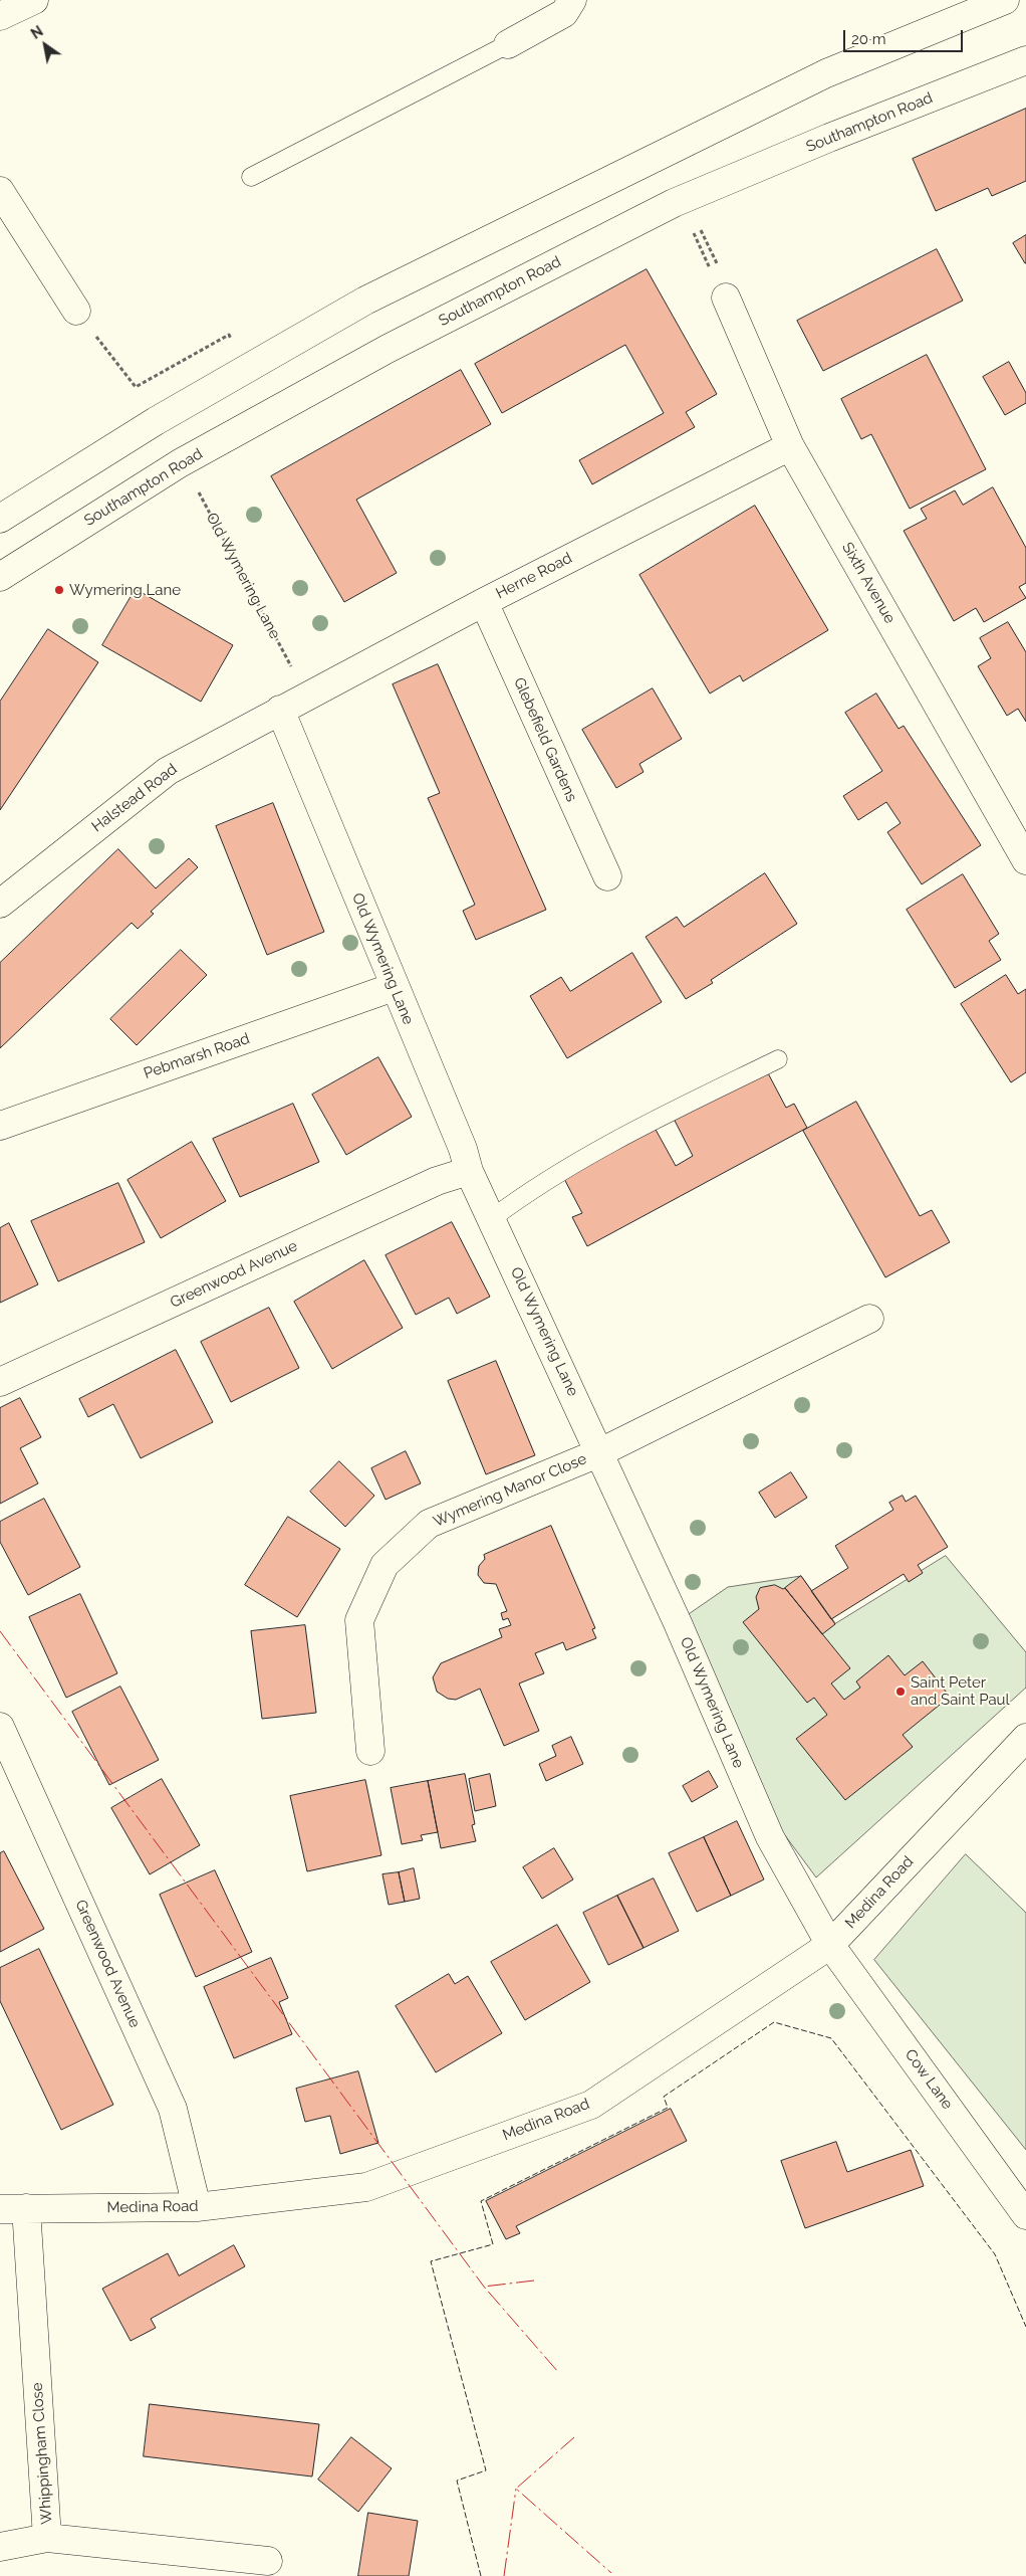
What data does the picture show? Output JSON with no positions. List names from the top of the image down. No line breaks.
{"streets":{"street":["Southampton Road","Old Wymering Lane","Herne Road","Sixth Avenue","Glebefield Gardens","Halstead Road","Pebmarsh Road","Greenwood Avenue","Wymering Manor Close","Medina Road","Cow Lane","Whippingham Close"]},"crossings":[["Old Wymering Lane","Herne Road"],["Old Wymering Lane","Halstead Road"],["Old Wymering Lane","Pebmarsh Road"],["Old Wymering Lane","Greenwood Avenue"],["Old Wymering Lane","Wymering Manor Close"],["Old Wymering Lane","Medina Road"],["Old Wymering Lane","Cow Lane"],["Herne Road","Sixth Avenue"],["Herne Road","Glebefield Gardens"],["Herne Road","Halstead Road"],["Greenwood Avenue","Medina Road"],["Medina Road","Cow Lane"],["Medina Road","Whippingham Close"]],"places":["Wymering Lane","Saint Peter and Saint Paul"],"scale_bar":"20 m","north":"top left"}
